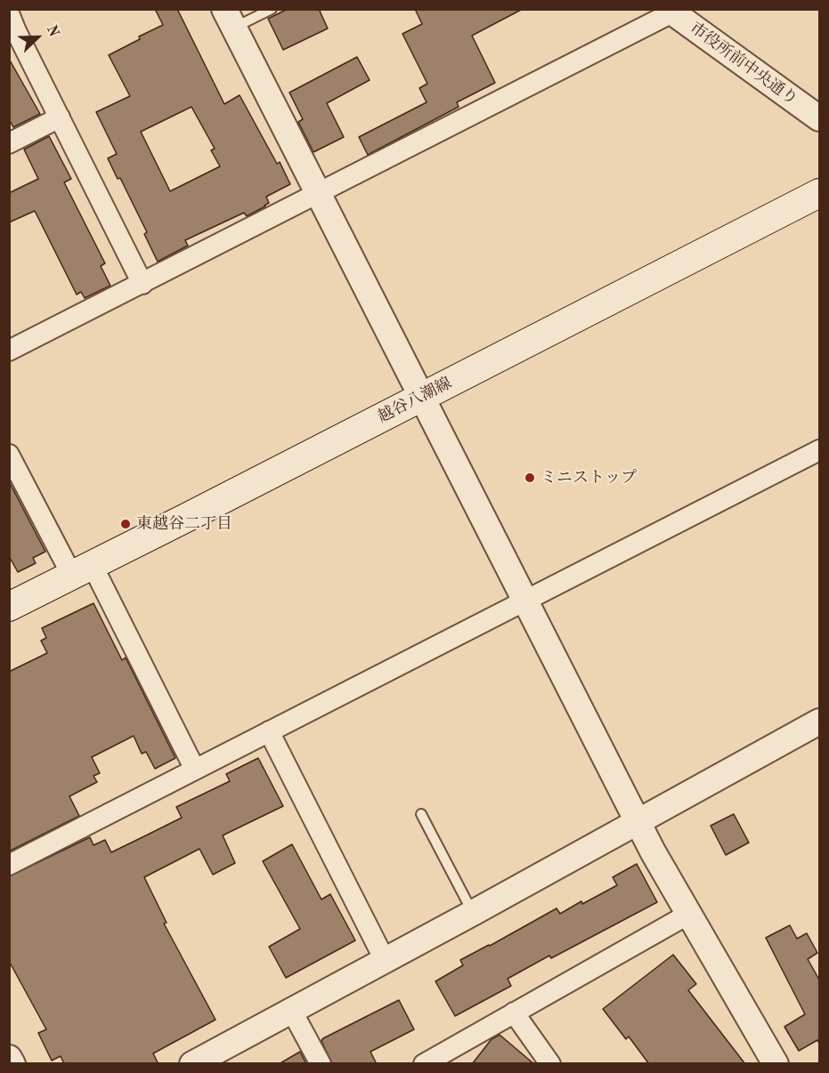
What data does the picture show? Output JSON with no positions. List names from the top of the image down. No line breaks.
{"streets":{"main road":["越谷八潮線"],"street":["市役所前中央通り"]},"places":["ミニストップ","東越谷二丁目"],"north":"top right"}
